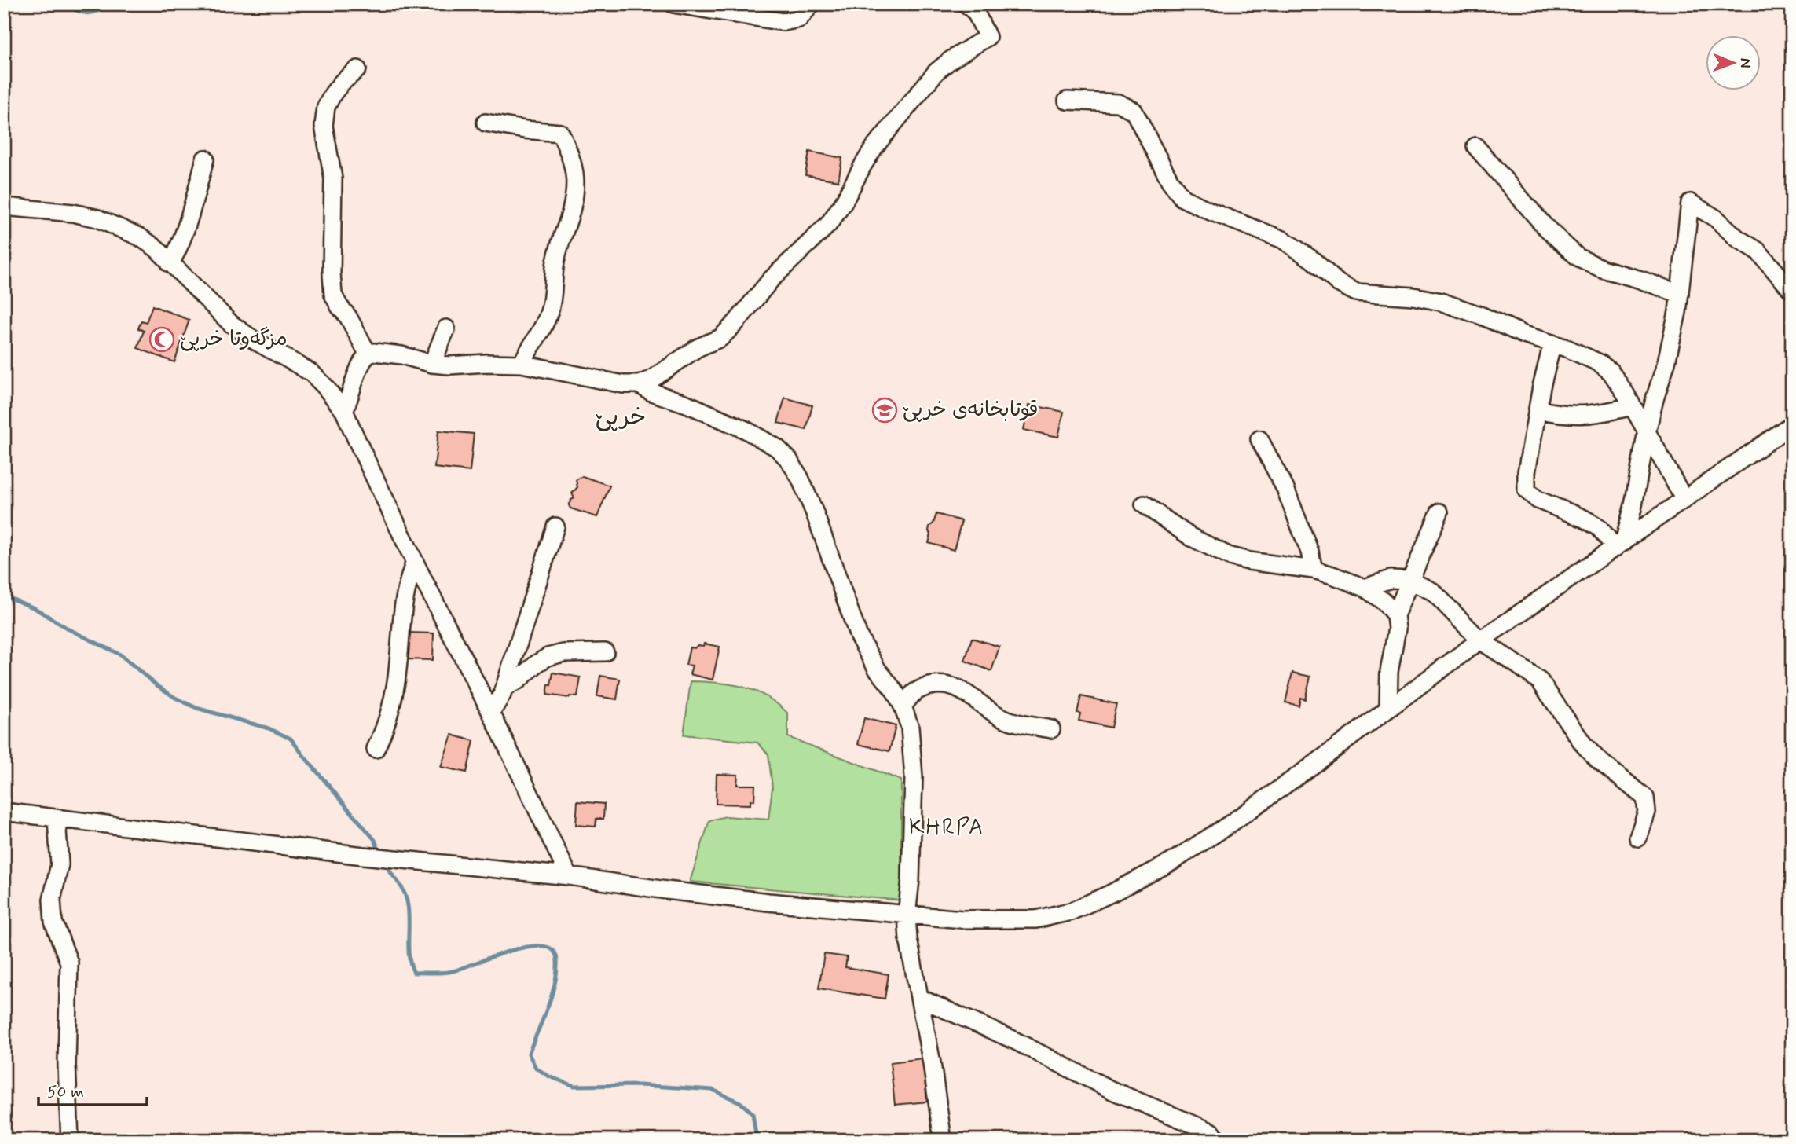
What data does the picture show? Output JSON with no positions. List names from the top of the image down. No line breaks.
{"districts":["خرپێ","KHRPA"],"places":{"mosque":["مزگەوتا خرپێ"],"school or university":["قوتابخانەی خرپێ"]},"scale_bar":"50 m","north":"right"}
